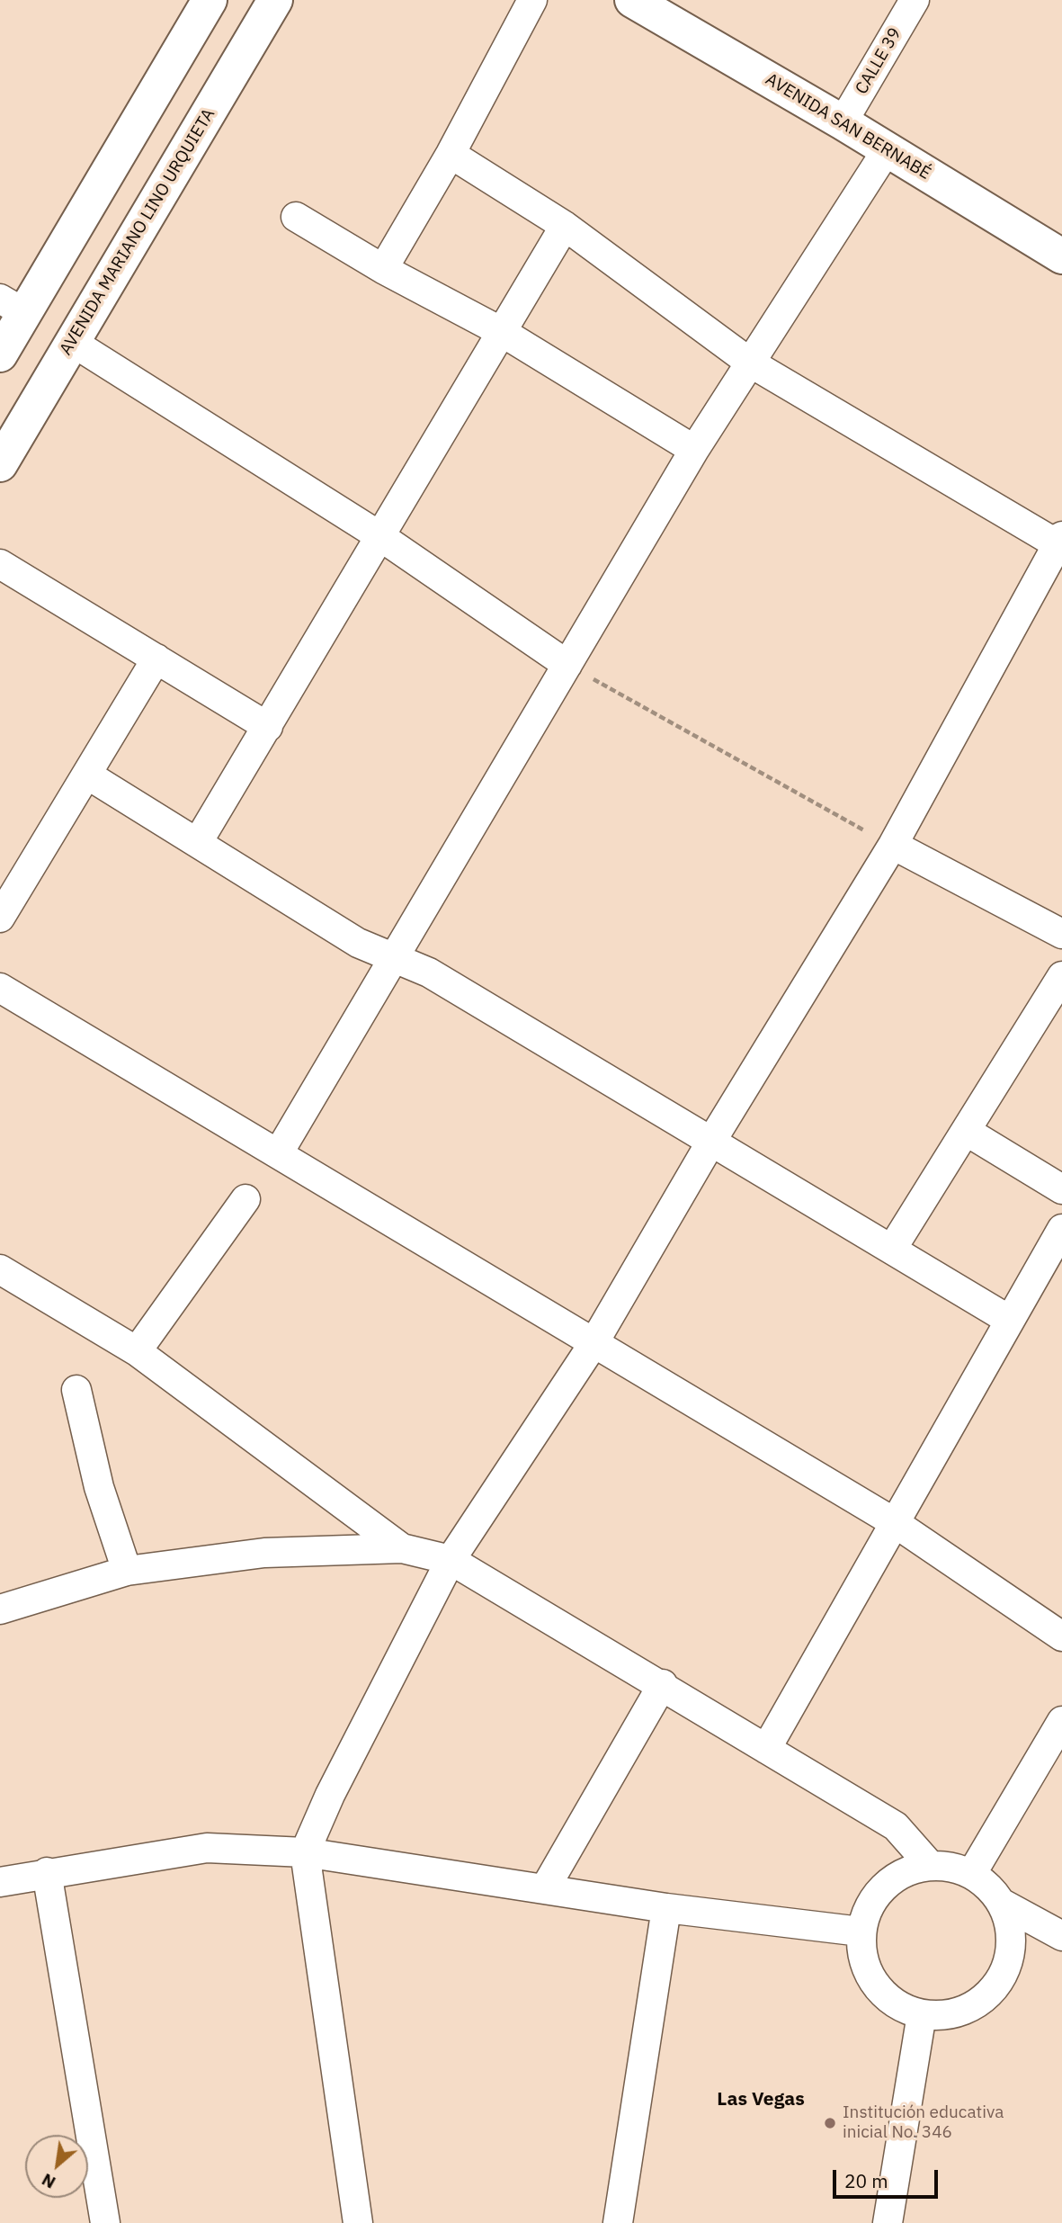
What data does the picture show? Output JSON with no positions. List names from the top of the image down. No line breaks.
{"streets":{"main road":["AVENIDA SAN BERNABÉ","AVENIDA MARIANO LINO URQUIETA"],"street":["CALLE 39"]},"crossings":[["CALLE 39","AVENIDA SAN BERNABÉ"]],"districts":["Las Vegas"],"places":["Institución educativa inicial No. 346"],"scale_bar":"20 m","north":"bottom left"}
